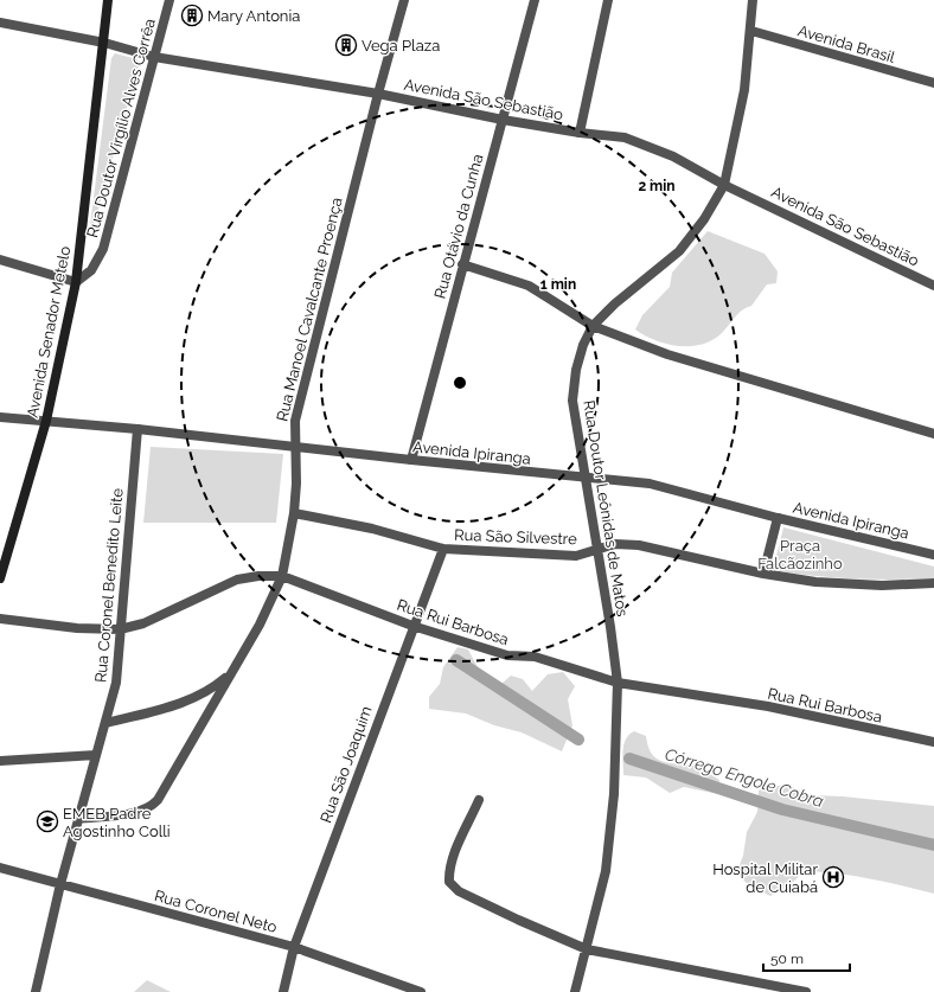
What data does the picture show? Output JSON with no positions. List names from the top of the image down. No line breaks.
{"streets":{"main road":["Avenida Senador Metelo"],"street":["Avenida Brasil","Avenida São Sebastião","Rua Doutor Virgílio Alves Corrêa","Rua Otávio da Cunha","Rua Manoel Cavalcante Proença","Avenida Ipiranga","Rua Doutor Leônidas de Matos","Rua São Silvestre","Rua Coronel Benedito Leite","Rua Rui Barbosa","Rua São Joaquim","Rua Coronel Neto"]},"crossings":[["Avenida Brasil","Rua Doutor Leônidas de Matos"],["Avenida São Sebastião","Rua Doutor Virgílio Alves Corrêa"],["Avenida São Sebastião","Rua Otávio da Cunha"],["Avenida São Sebastião","Rua Manoel Cavalcante Proença"],["Avenida São Sebastião","Avenida Senador Metelo"],["Avenida São Sebastião","Rua Doutor Leônidas de Matos"],["Rua Doutor Virgílio Alves Corrêa","Avenida Senador Metelo"],["Rua Otávio da Cunha","Avenida Ipiranga"],["Rua Manoel Cavalcante Proença","Avenida Ipiranga"],["Rua Manoel Cavalcante Proença","Rua São Silvestre"],["Rua Manoel Cavalcante Proença","Rua Coronel Benedito Leite"],["Rua Manoel Cavalcante Proença","Rua Rui Barbosa"],["Avenida Senador Metelo","Avenida Ipiranga"],["Avenida Ipiranga","Rua Doutor Leônidas de Matos"],["Avenida Ipiranga","Rua Coronel Benedito Leite"],["Rua Doutor Leônidas de Matos","Rua São Silvestre"],["Rua Doutor Leônidas de Matos","Rua Rui Barbosa"],["Rua São Silvestre","Rua São Joaquim"],["Rua Coronel Benedito Leite","Rua Rui Barbosa"],["Rua Coronel Benedito Leite","Rua Coronel Neto"],["Rua Rui Barbosa","Rua São Joaquim"],["Rua São Joaquim","Rua Coronel Neto"]],"water":["Córrego Engole Cobra"],"parks":["Praça Falcãozinho"],"places":{"building":["Mary Antonia","Vega Plaza"],"school or university":["EMEB Padre Agostinho Colli"],"hospital":["Hospital Militar de Cuiabá"]},"scale_bar":"50 m","rings":["2 min","1 min"]}
